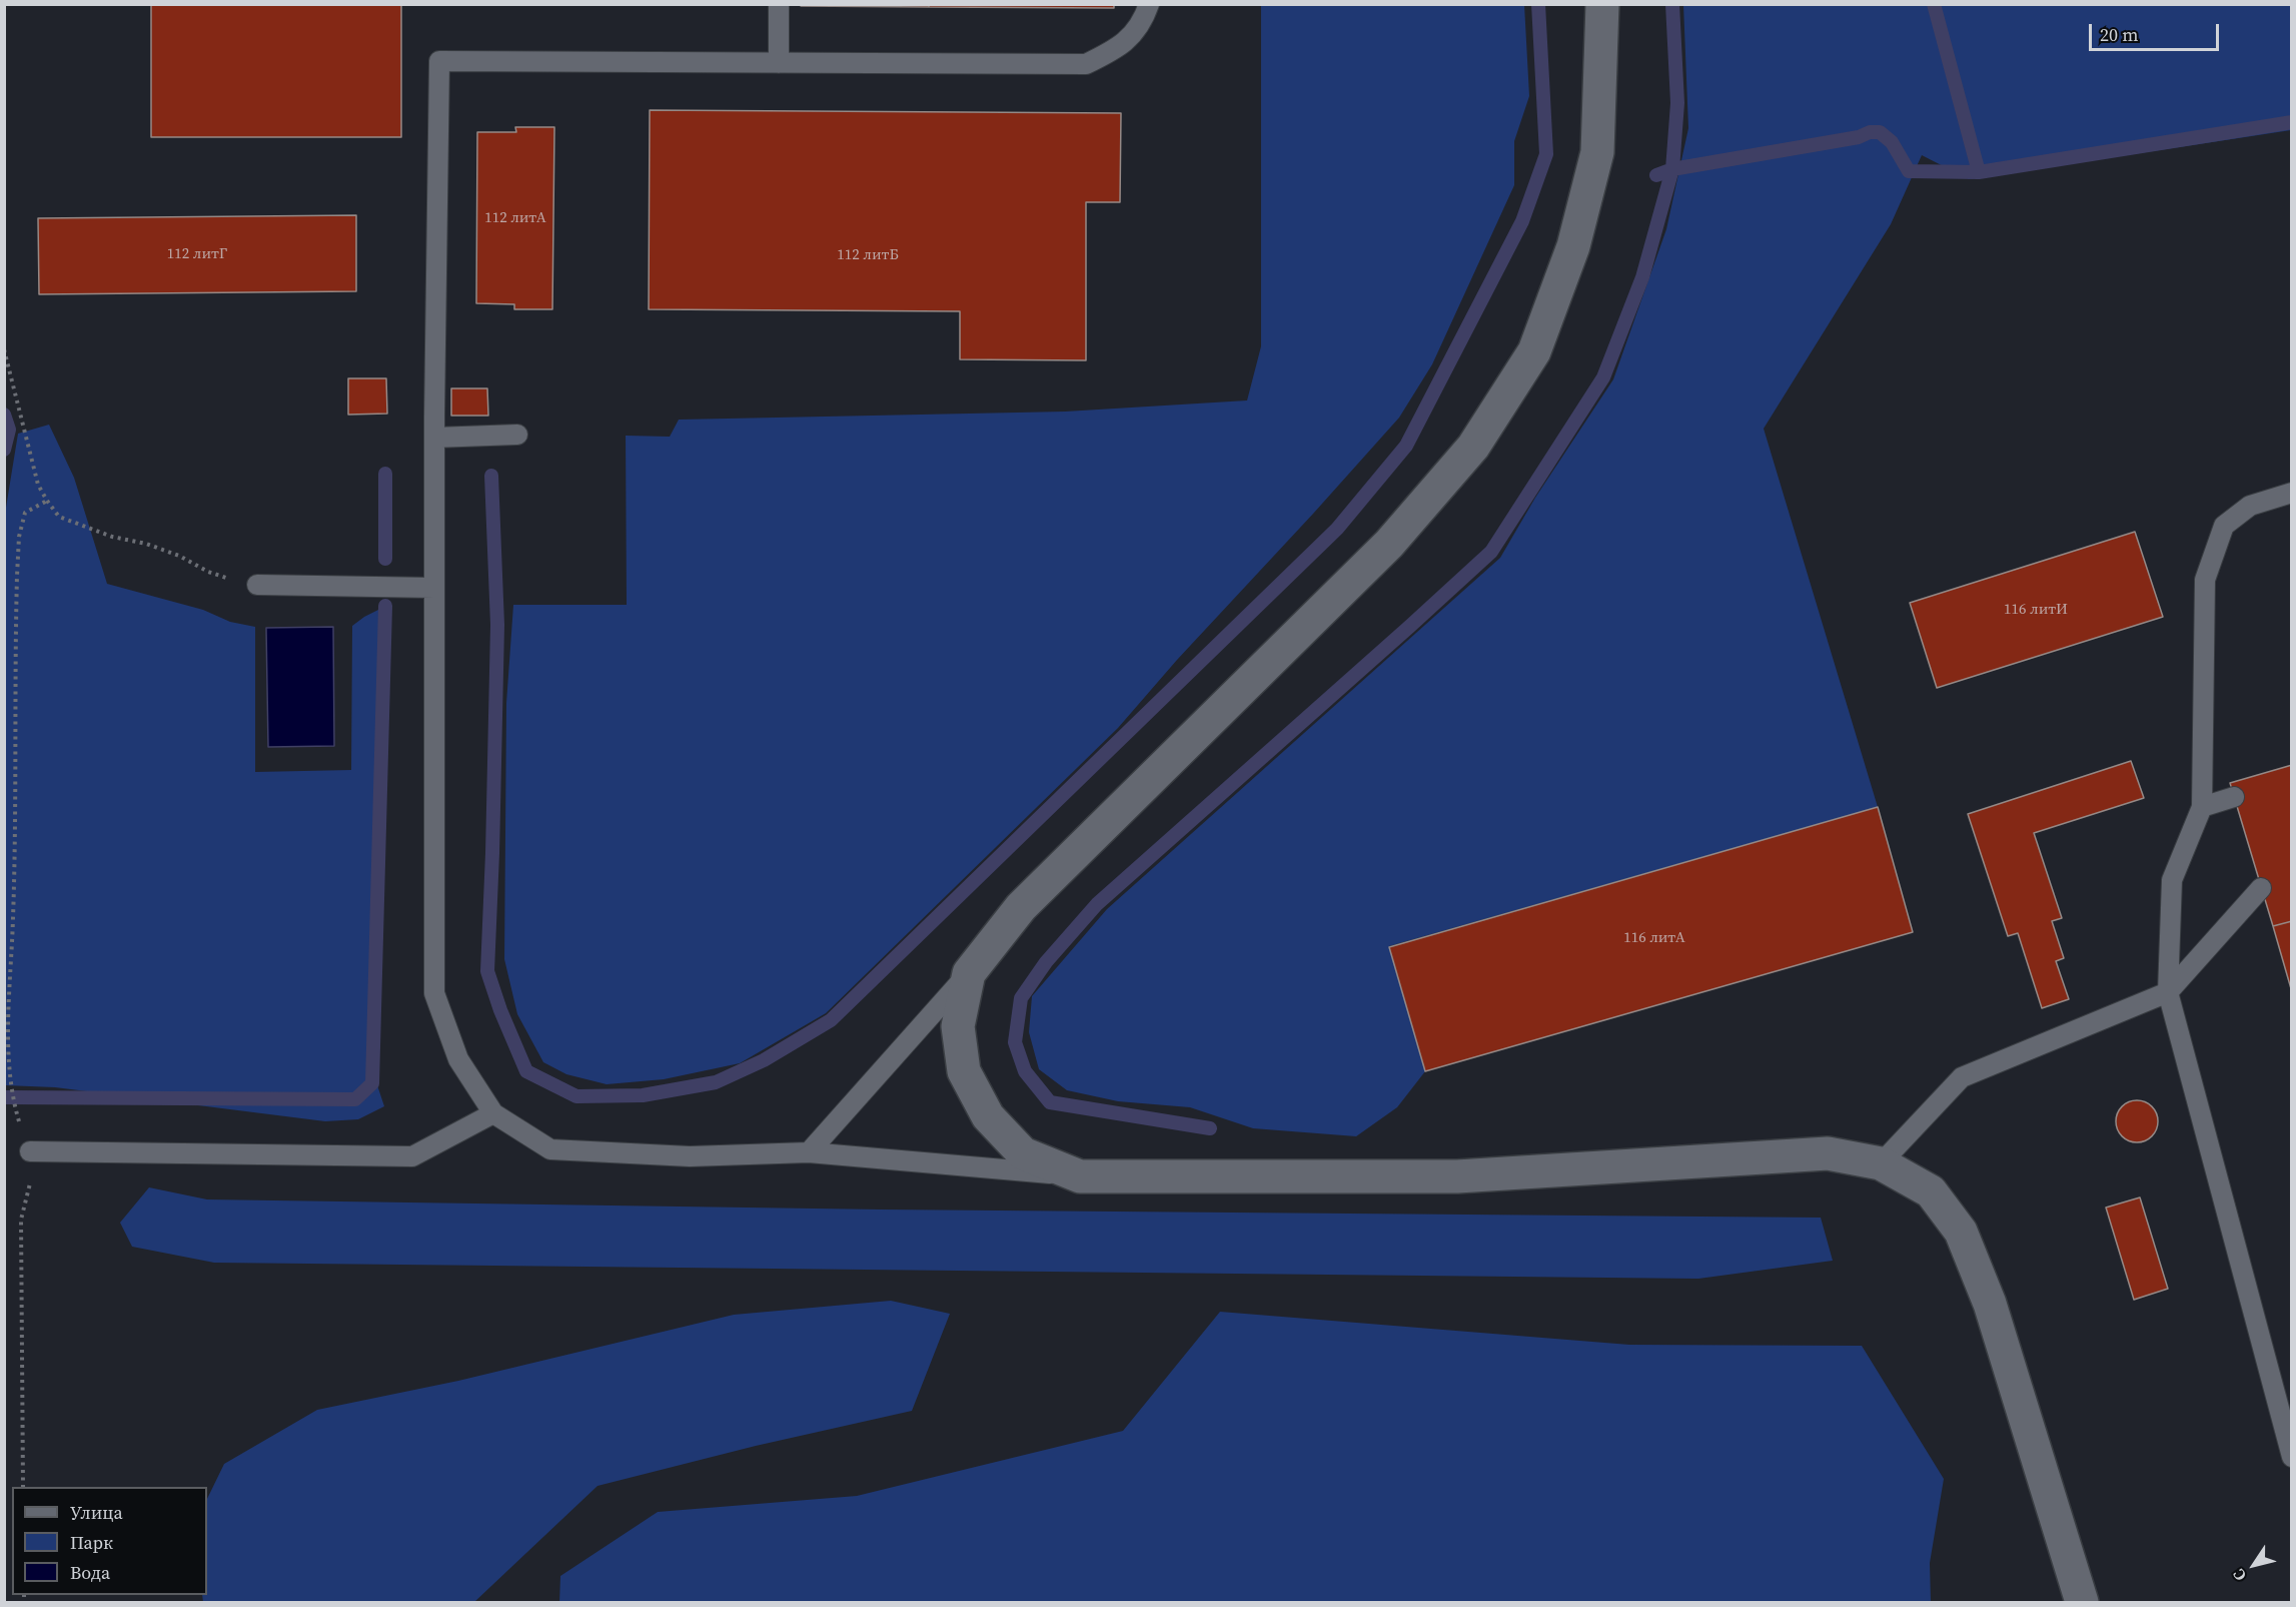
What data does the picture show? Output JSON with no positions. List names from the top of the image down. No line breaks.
{"house_numbers":["112 литА","112 литГ","112 литБ","116 литИ","116 литА"],"legend":["Улица","Парк","Вода"],"scale_bar":"20 m","north":"bottom left"}
